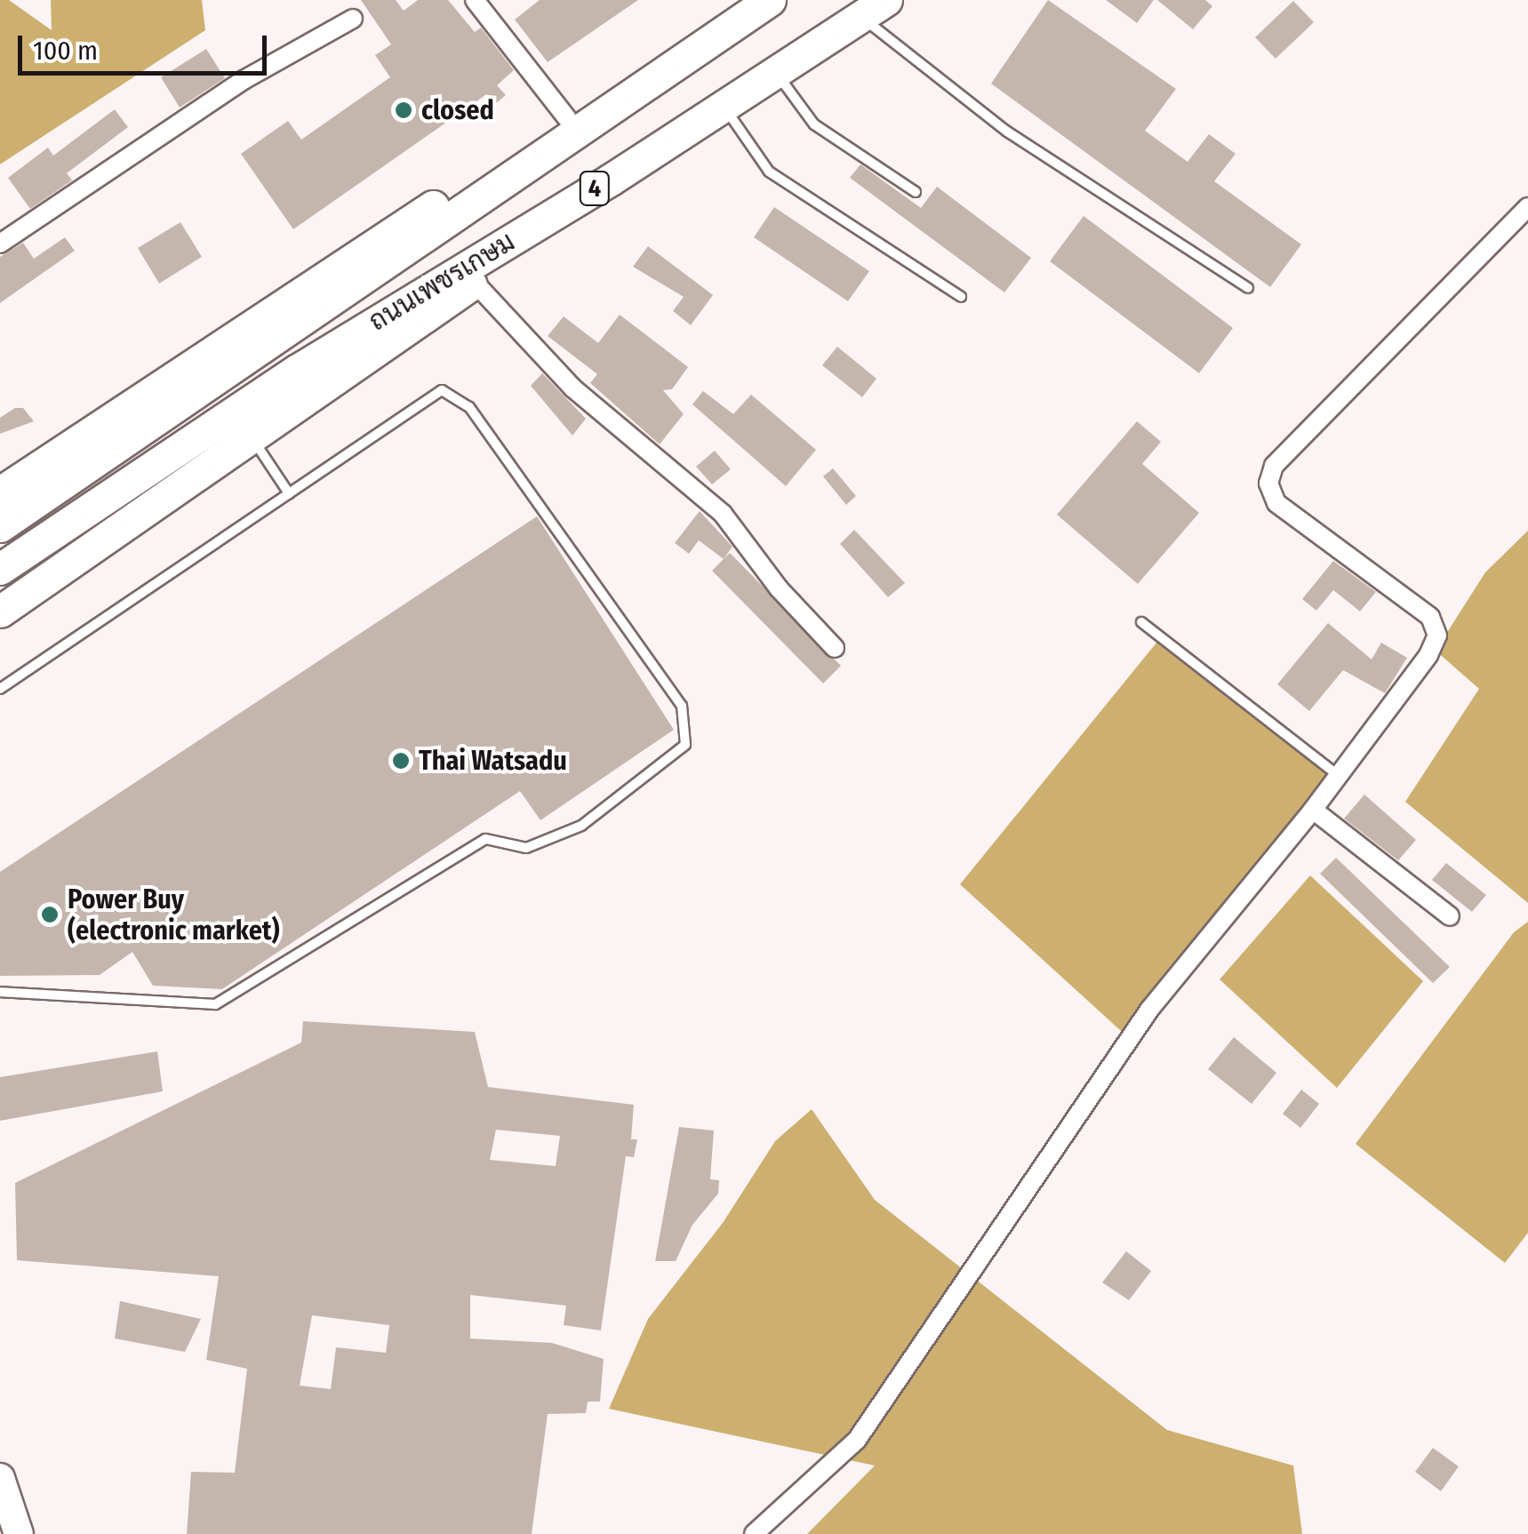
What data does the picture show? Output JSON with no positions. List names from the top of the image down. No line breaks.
{"streets":{"highway":["4","ถนนเพชรเกษม"]},"places":["closed","Thai Watsadu","Power Buy (electronic market)"],"scale_bar":"100 m"}
